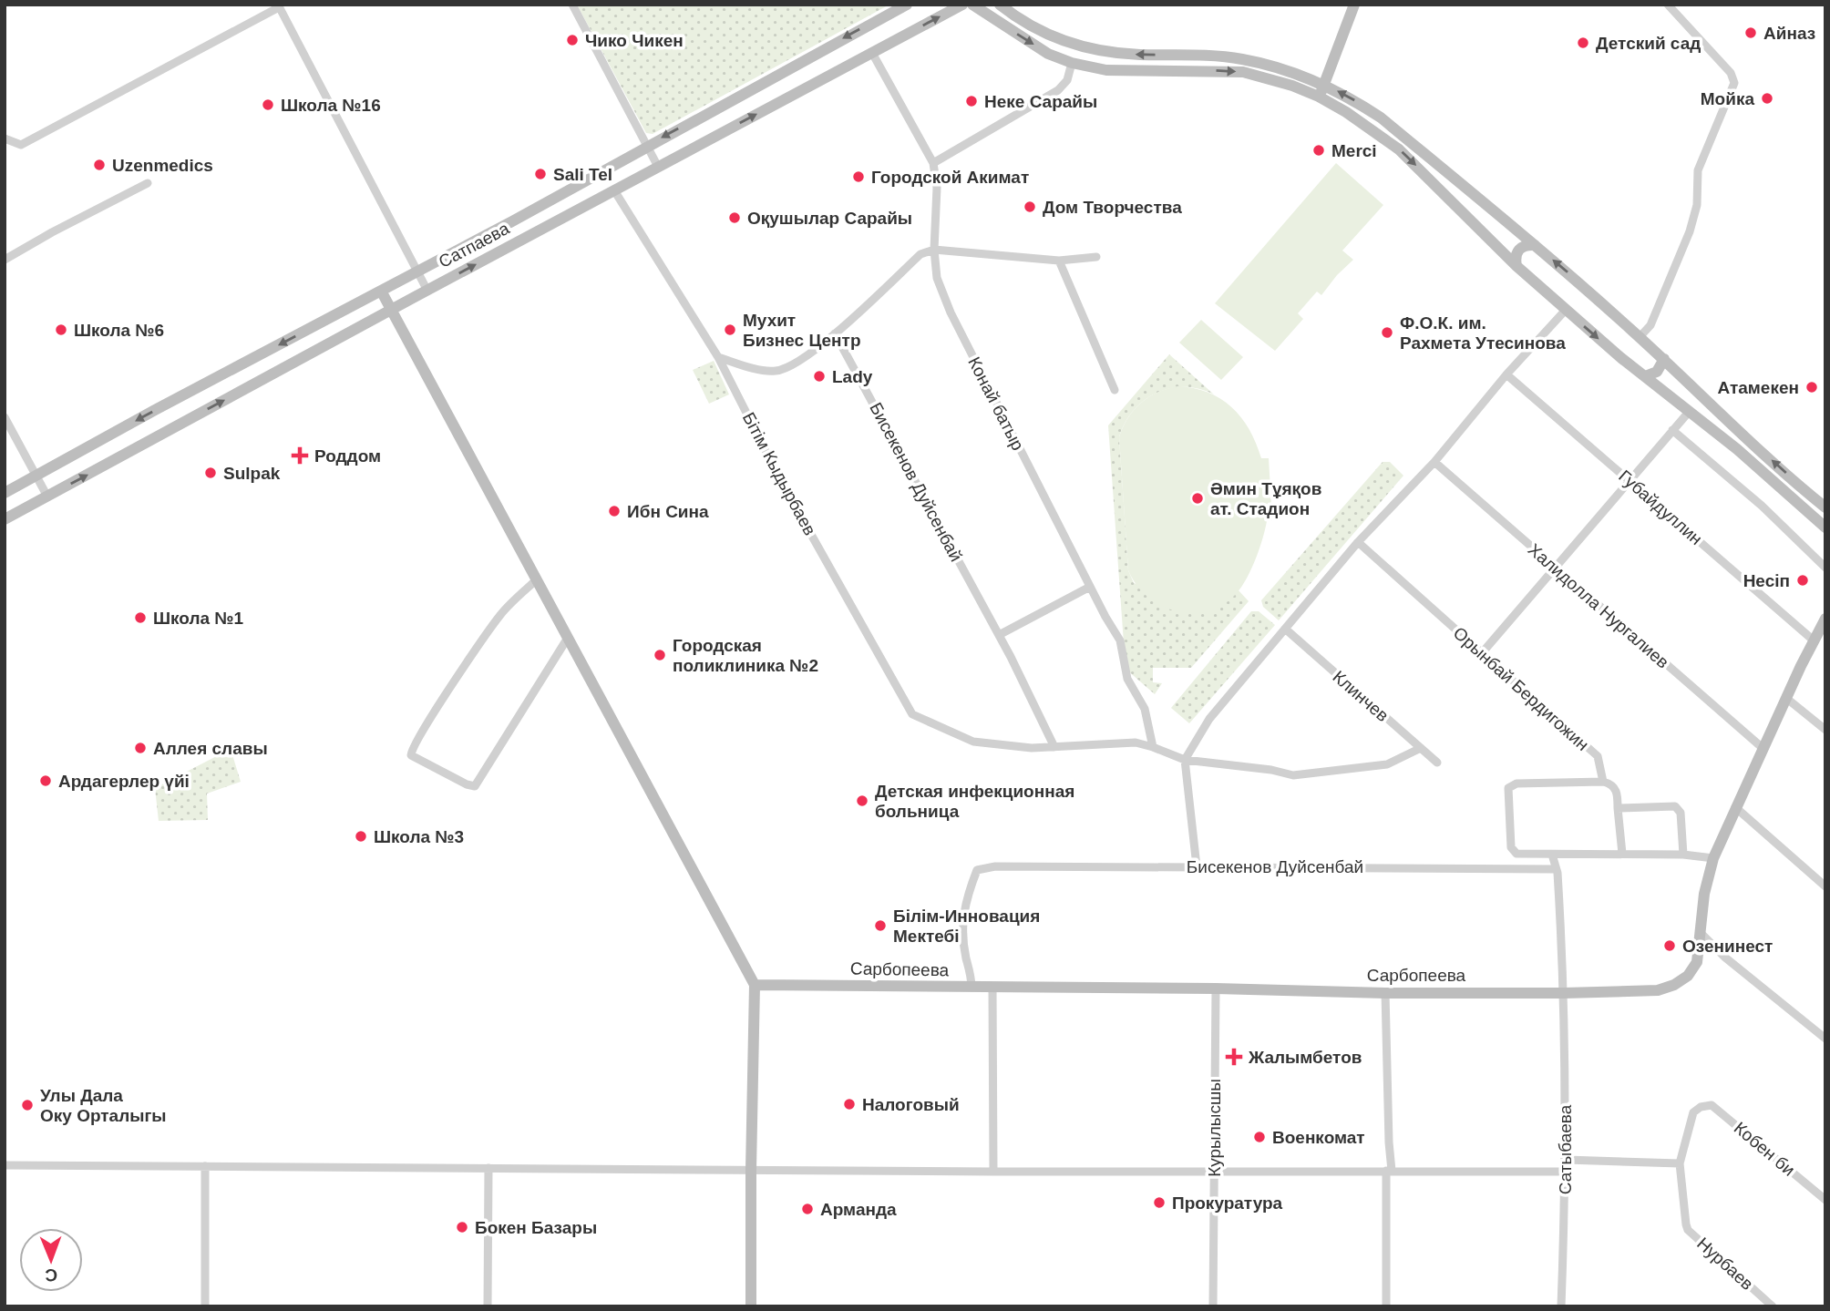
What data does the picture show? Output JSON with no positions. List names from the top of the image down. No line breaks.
{"streets":{"street":["Сатпаева","Конай батыр","Бiтiм Кыдырбаев","Бисекенов Дуйсенбай","Губайдуллин","Халидолла Нургалиев","Орынбай Бердигожин","Клинчев","Сарбопеева","Курылысшы","Кобен би","Сатыбаева","Нурбаев"]},"crossings":[["Сатпаева","Конай батыр"],["Сатпаева","Бiтiм Кыдырбаев"],["Конай батыр","Бiтiм Кыдырбаев"],["Бiтiм Кыдырбаев","Бисекенов Дуйсенбай"],["Бiтiм Кыдырбаев","Клинчев"],["Бисекенов Дуйсенбай","Сарбопеева"],["Бисекенов Дуйсенбай","Сатыбаева"],["Губайдуллин","Сарбопеева"],["Халидолла Нургалиев","Сарбопеева"],["Сарбопеева","Курылысшы"],["Сарбопеева","Сатыбаева"],["Кобен би","Нурбаев"]],"places":{"other":["Айназ","Чико Чикен","Детский сад","Мойка","Неке Сарайы","Школа №16","Merci","Uzenmedics","Sali Tel","Городской Акимат","Дом Творчества","Оқушылар Сарайы","Школа №6","Мухит Бизнес Центр","Ф.О.К. им. Рахмета Утесинова","Lady","Атамекен","Sulpak","Әмин Тұяқов ат. Стадион","Ибн Сина","Несіп","Школа №1","Городская поликлиника №2","Аллея славы","Ардагерлер үйі","Детская инфекционная больница","Школа №3","Білім-Инновация Мектебі","Озенинест","Налоговый","Улы Дала Оку Орталыгы","Военкомат","Прокуратура","Арманда","Бокен Базары"],"health":["Роддом","Жалымбетов"]},"north":"bottom"}
